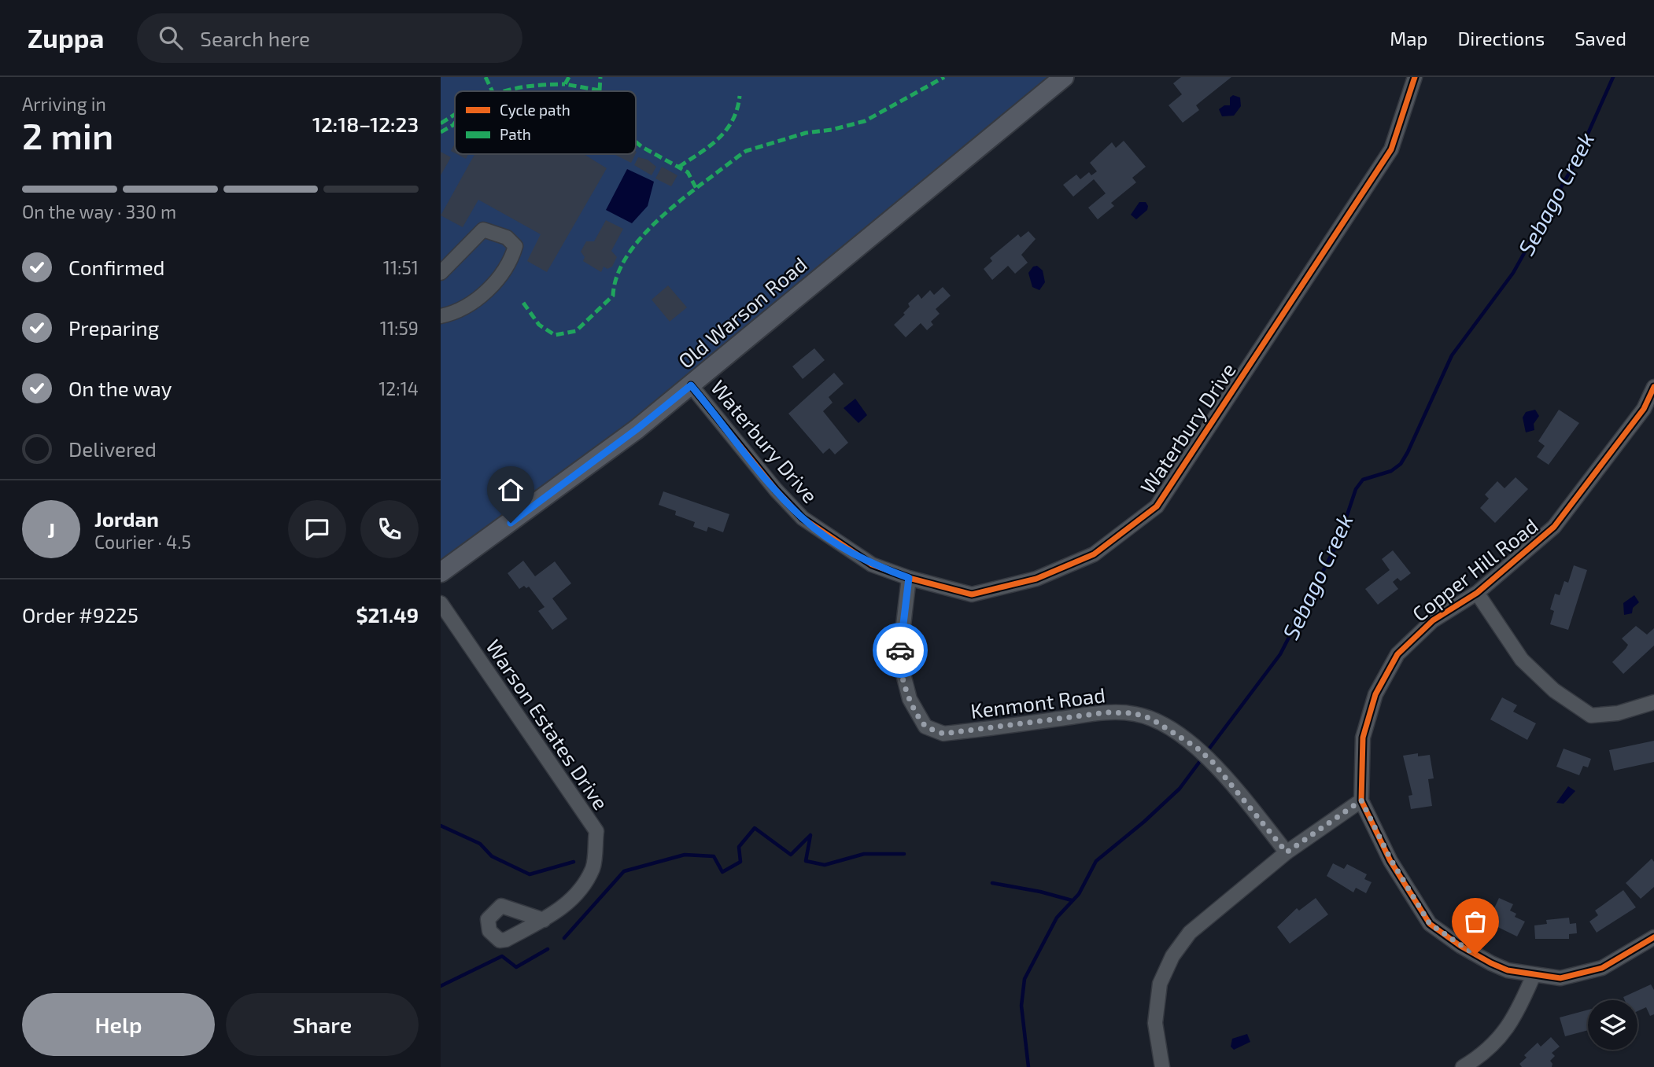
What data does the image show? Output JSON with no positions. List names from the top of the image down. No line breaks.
{"streets":{"street":["Old Warson Road","Waterbury Drive","Copper Hill Road","Kenmont Road","Warson Estates Drive"]},"crossings":[["Old Warson Road","Waterbury Drive"],["Waterbury Drive","Kenmont Road"]],"water":["Sebago Creek"],"legend":["Cycle path","Path"],"page":{"header":"Zuppa","search":"Search here","nav":["Map","Directions","Saved"],"heading":["2 min","Arriving in","12:18–12:23"],"panel":["Jordan","Courier · 4.5","Order #9225","$21.49"],"bar":"On the way · 330 m","list":[["Confirmed","11:51"],["Preparing","11:59"],["On the way","12:14"],"Delivered"],"round":"J","buttons":["Help","Share"]}}
